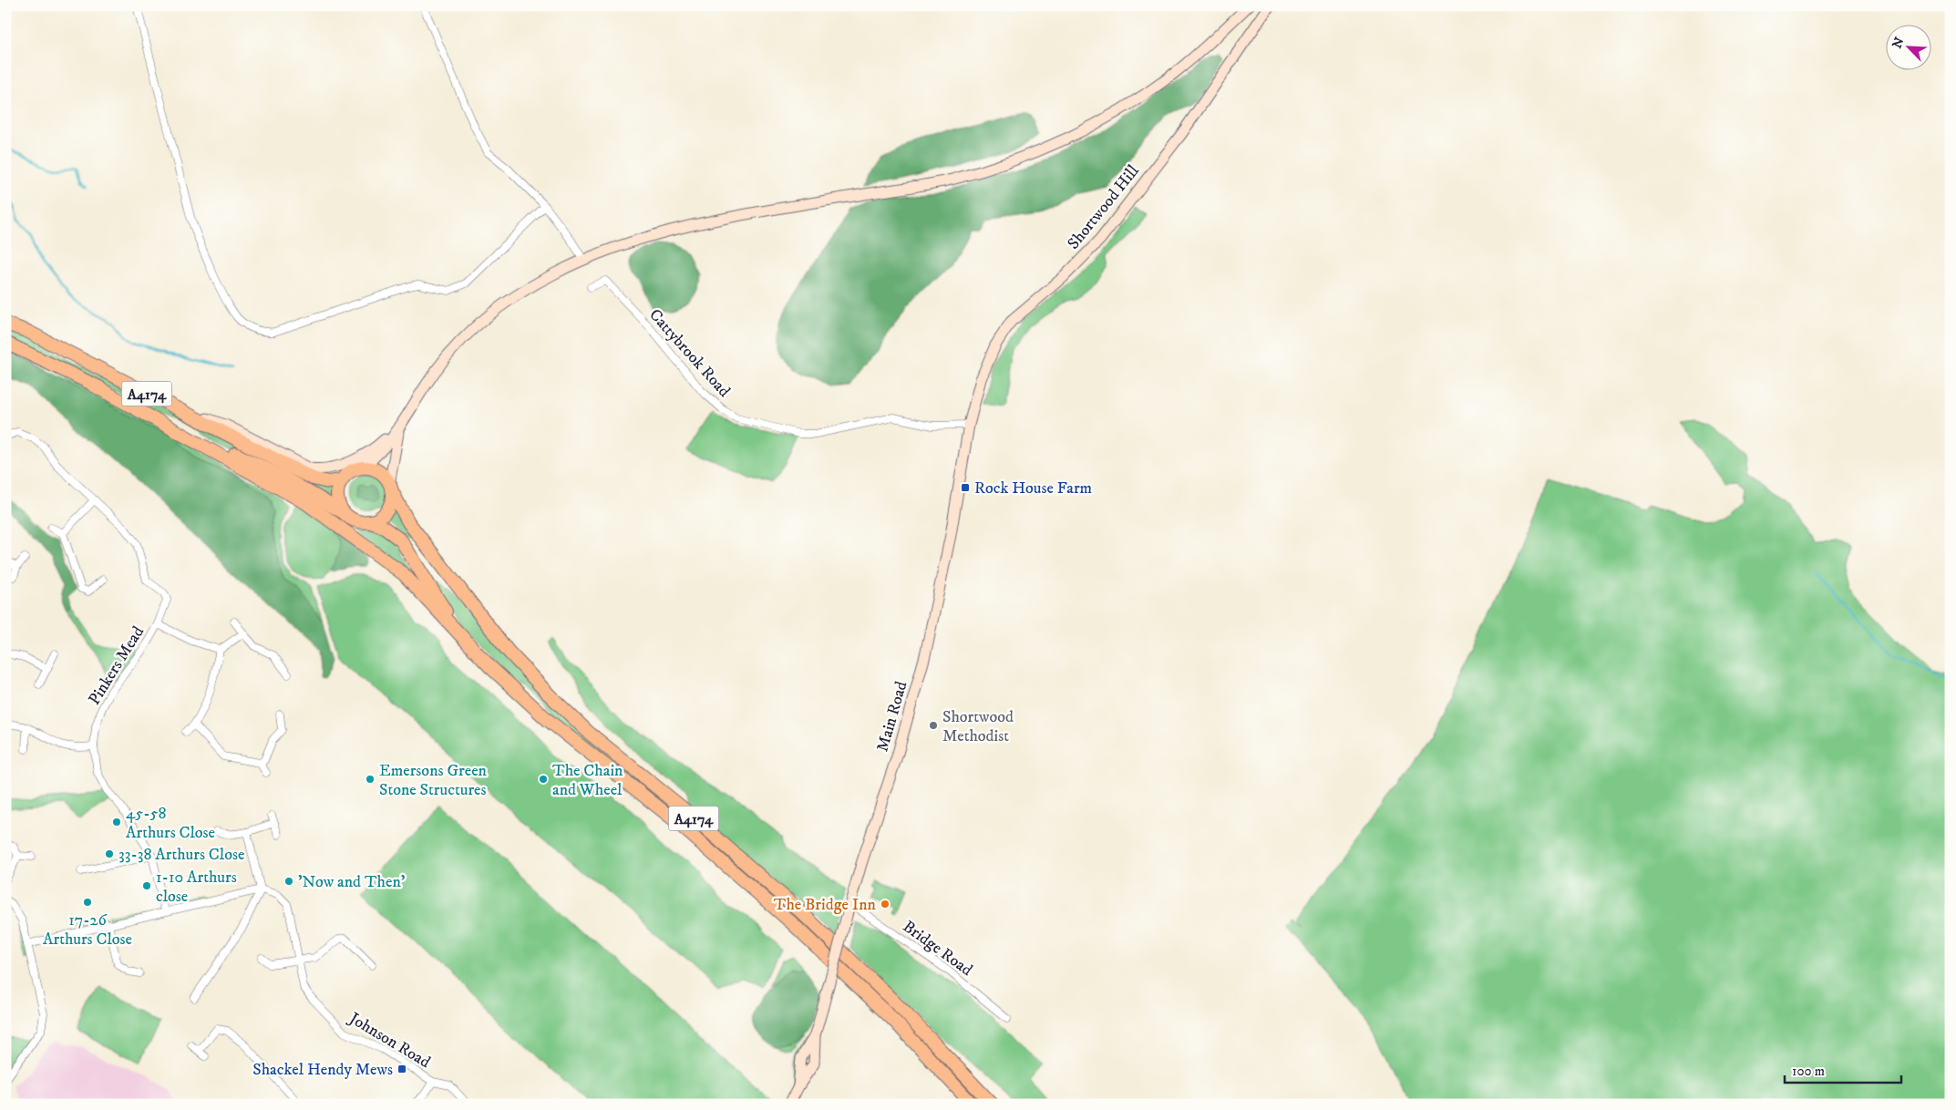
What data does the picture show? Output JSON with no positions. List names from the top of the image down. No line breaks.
{"streets":{"highway":["A4174"],"main road":["Shortwood Hill","Main Road"],"street":["Cattybrook Road","Pinkers Mead","Bridge Road","Johnson Road"]},"crossings":[["Shortwood Hill","Cattybrook Road"],["Shortwood Hill","Main Road"],["Cattybrook Road","Main Road"],["Main Road","Bridge Road"]],"places":{"transit":["Rock House Farm","Shackel Hendy Mews"],"other":["Shortwood Methodist","Emersons Green Stone Structures","The Chain and Wheel","45-58 Arthurs Close","33-38 Arthurs Close","'Now and Then'","1-10 Arthurs close","17-26 Arthurs Close","The Bridge Inn"]},"scale_bar":"100 m","north":"top left"}
